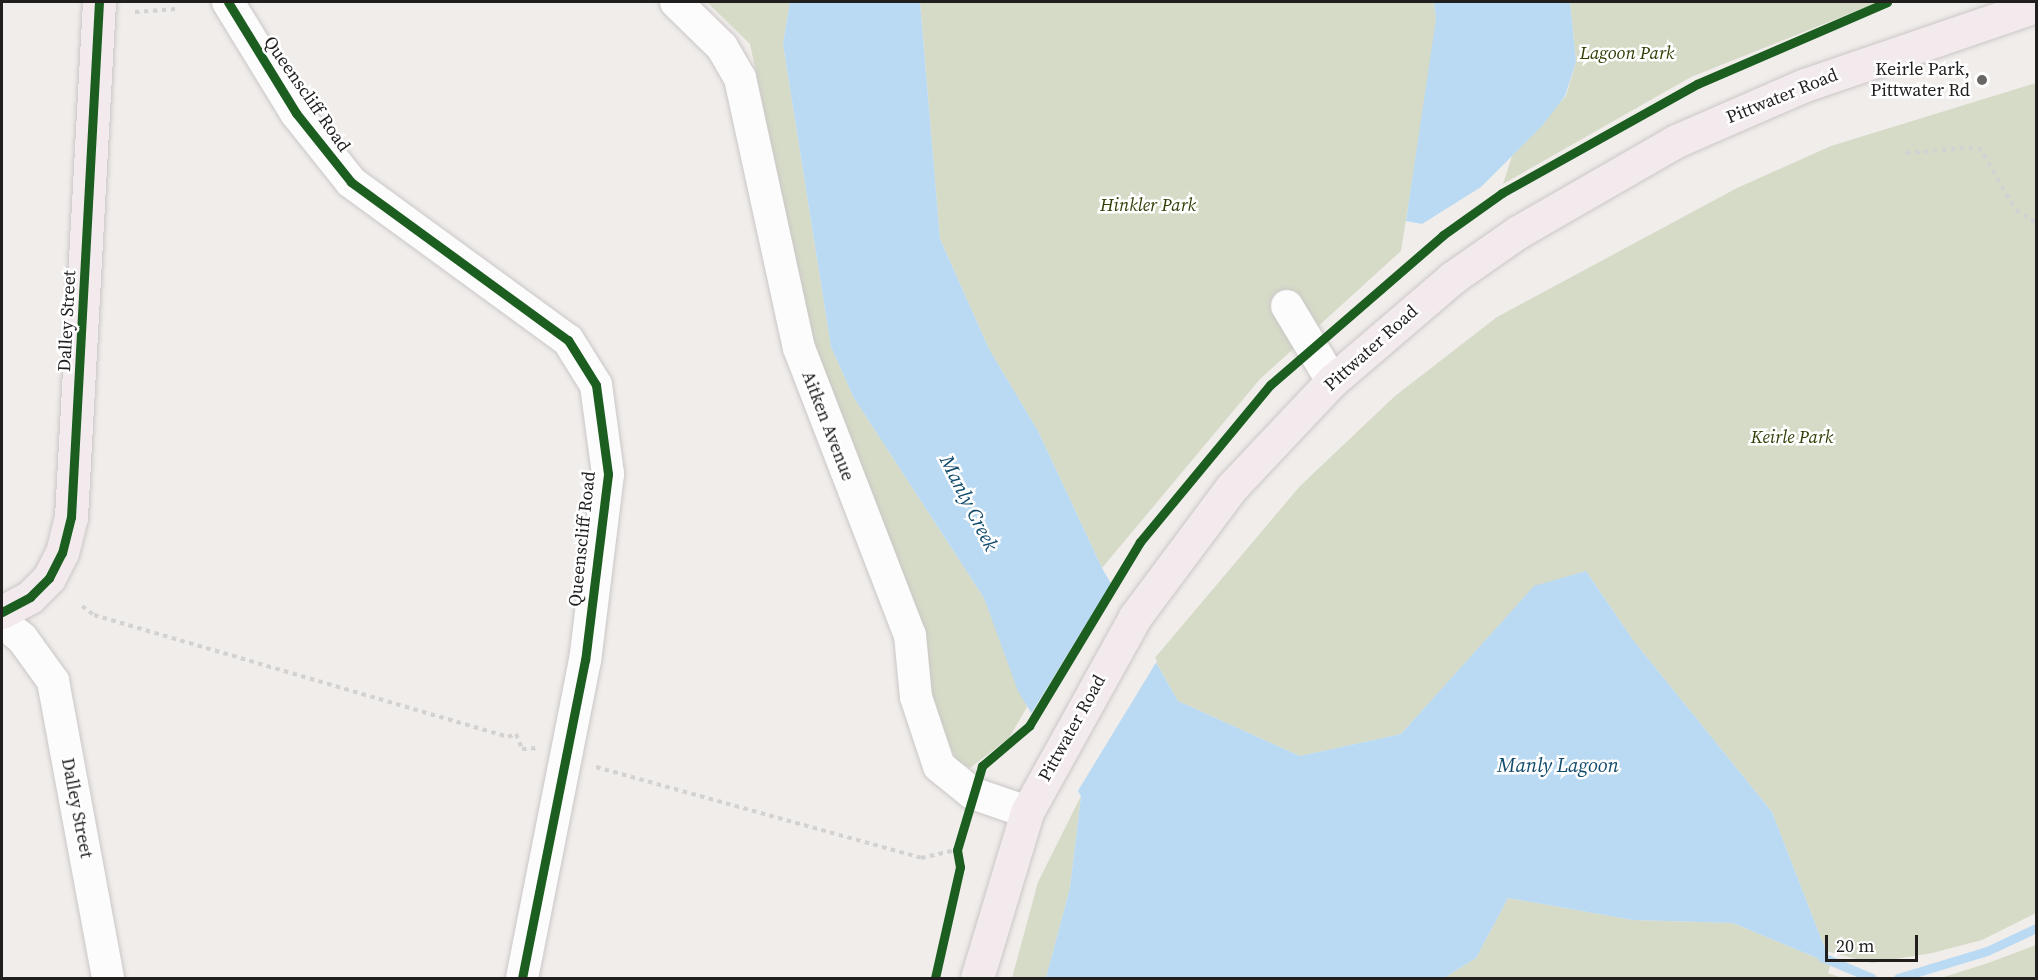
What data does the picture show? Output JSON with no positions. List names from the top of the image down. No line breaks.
{"streets":{"main road":["Pittwater Road","Dalley Street"],"street":["Queenscliff Road","Aitken Avenue"]},"crossings":[["Pittwater Road","Aitken Avenue"]],"water":["Manly Creek","Manly Lagoon"],"parks":["Lagoon Park","Hinkler Park","Keirle Park"],"places":["Keirle Park, Pittwater Rd"],"scale_bar":"20 m"}
